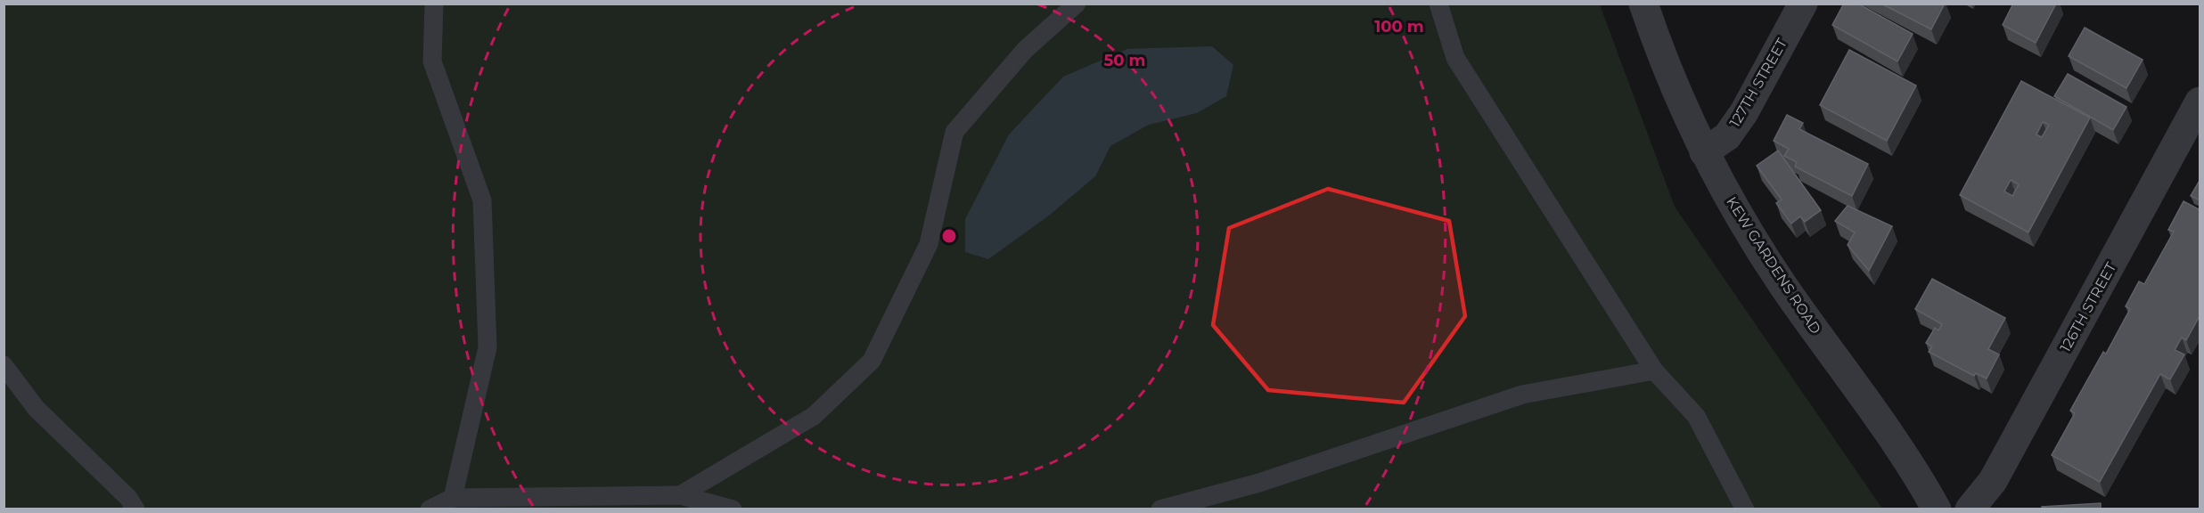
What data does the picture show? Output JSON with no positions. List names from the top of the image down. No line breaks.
{"streets":{"street":["127TH STREET","KEW GARDENS ROAD","126TH STREET"]},"crossings":[["127TH STREET","KEW GARDENS ROAD"]],"rings":["100 m","50 m"]}
